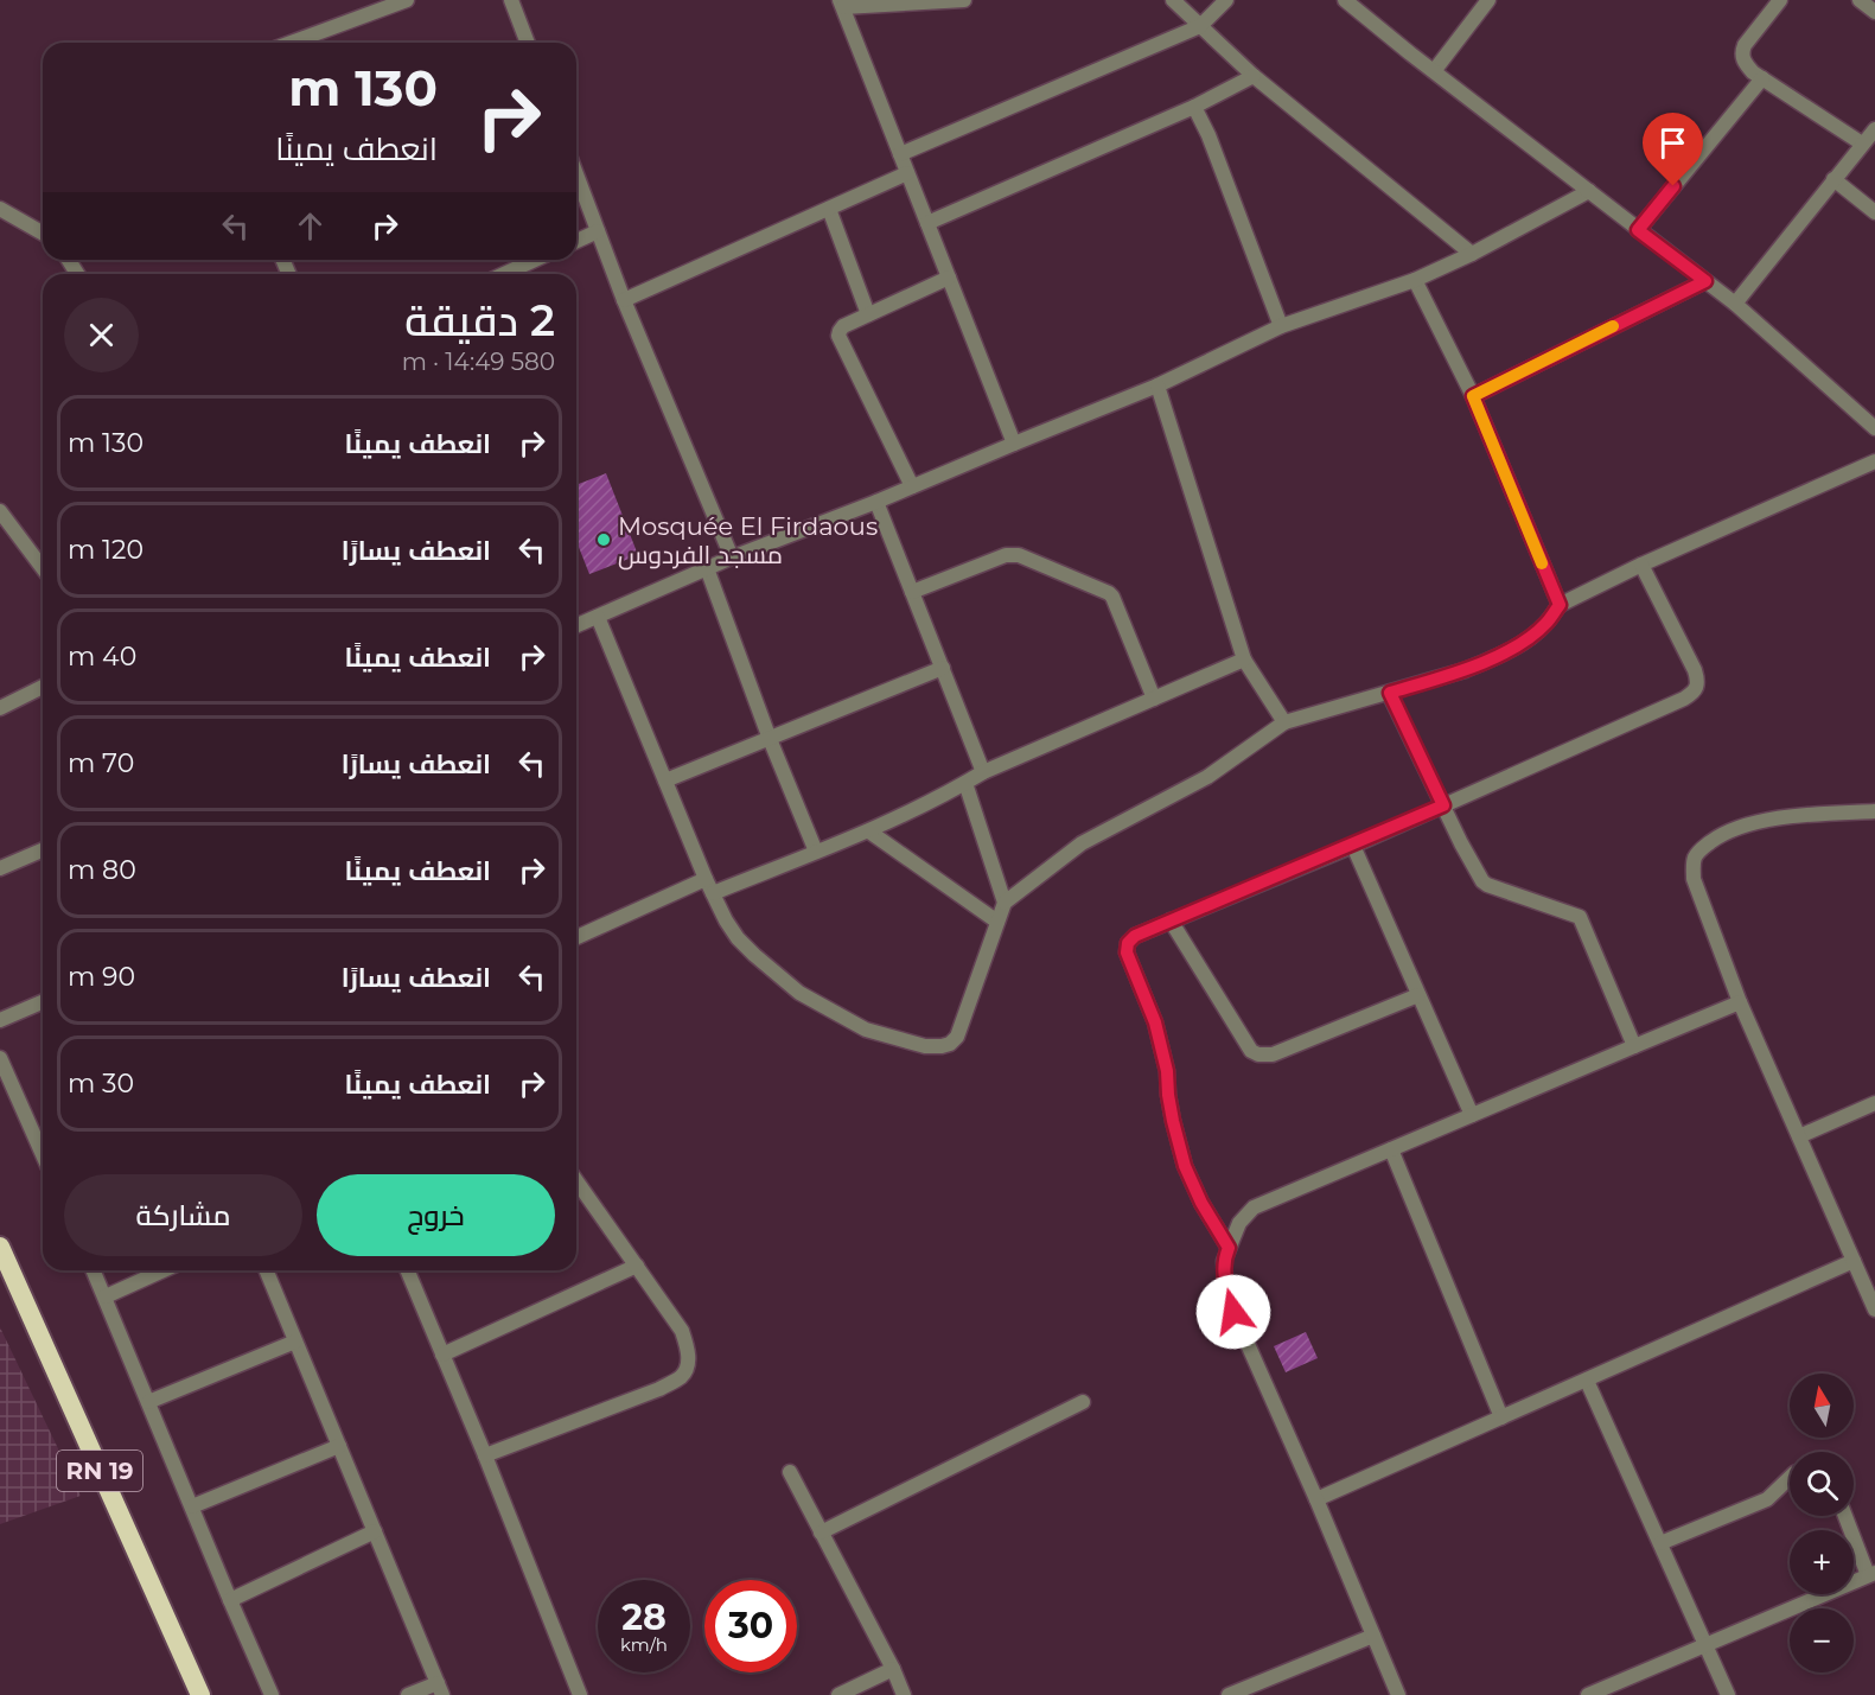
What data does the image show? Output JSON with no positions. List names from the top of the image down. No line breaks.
{"streets":{"highway":["RN 19"]},"places":["Mosquée El Firdaous مسجد الفردوس"],"north":"top","page":{"turn":["130 m","انعطف يمينًا"],"heading":["2 دقيقة","580 m · 14:49"],"list":[{"name":"انعطف يمينًا","value":"130 m"},{"name":"انعطف يسارًا","value":"120 m"},{"name":"انعطف يمينًا","value":"40 m"},{"name":"انعطف يسارًا","value":"70 m"},{"name":"انعطف يمينًا","value":"80 m"},{"name":"انعطف يسارًا","value":"90 m"},{"name":"انعطف يمينًا","value":"30 m"}],"buttons":["خروج","مشاركة"],"map_buttons":["+","−"],"speed":"28 km/h","limit":"30"}}
